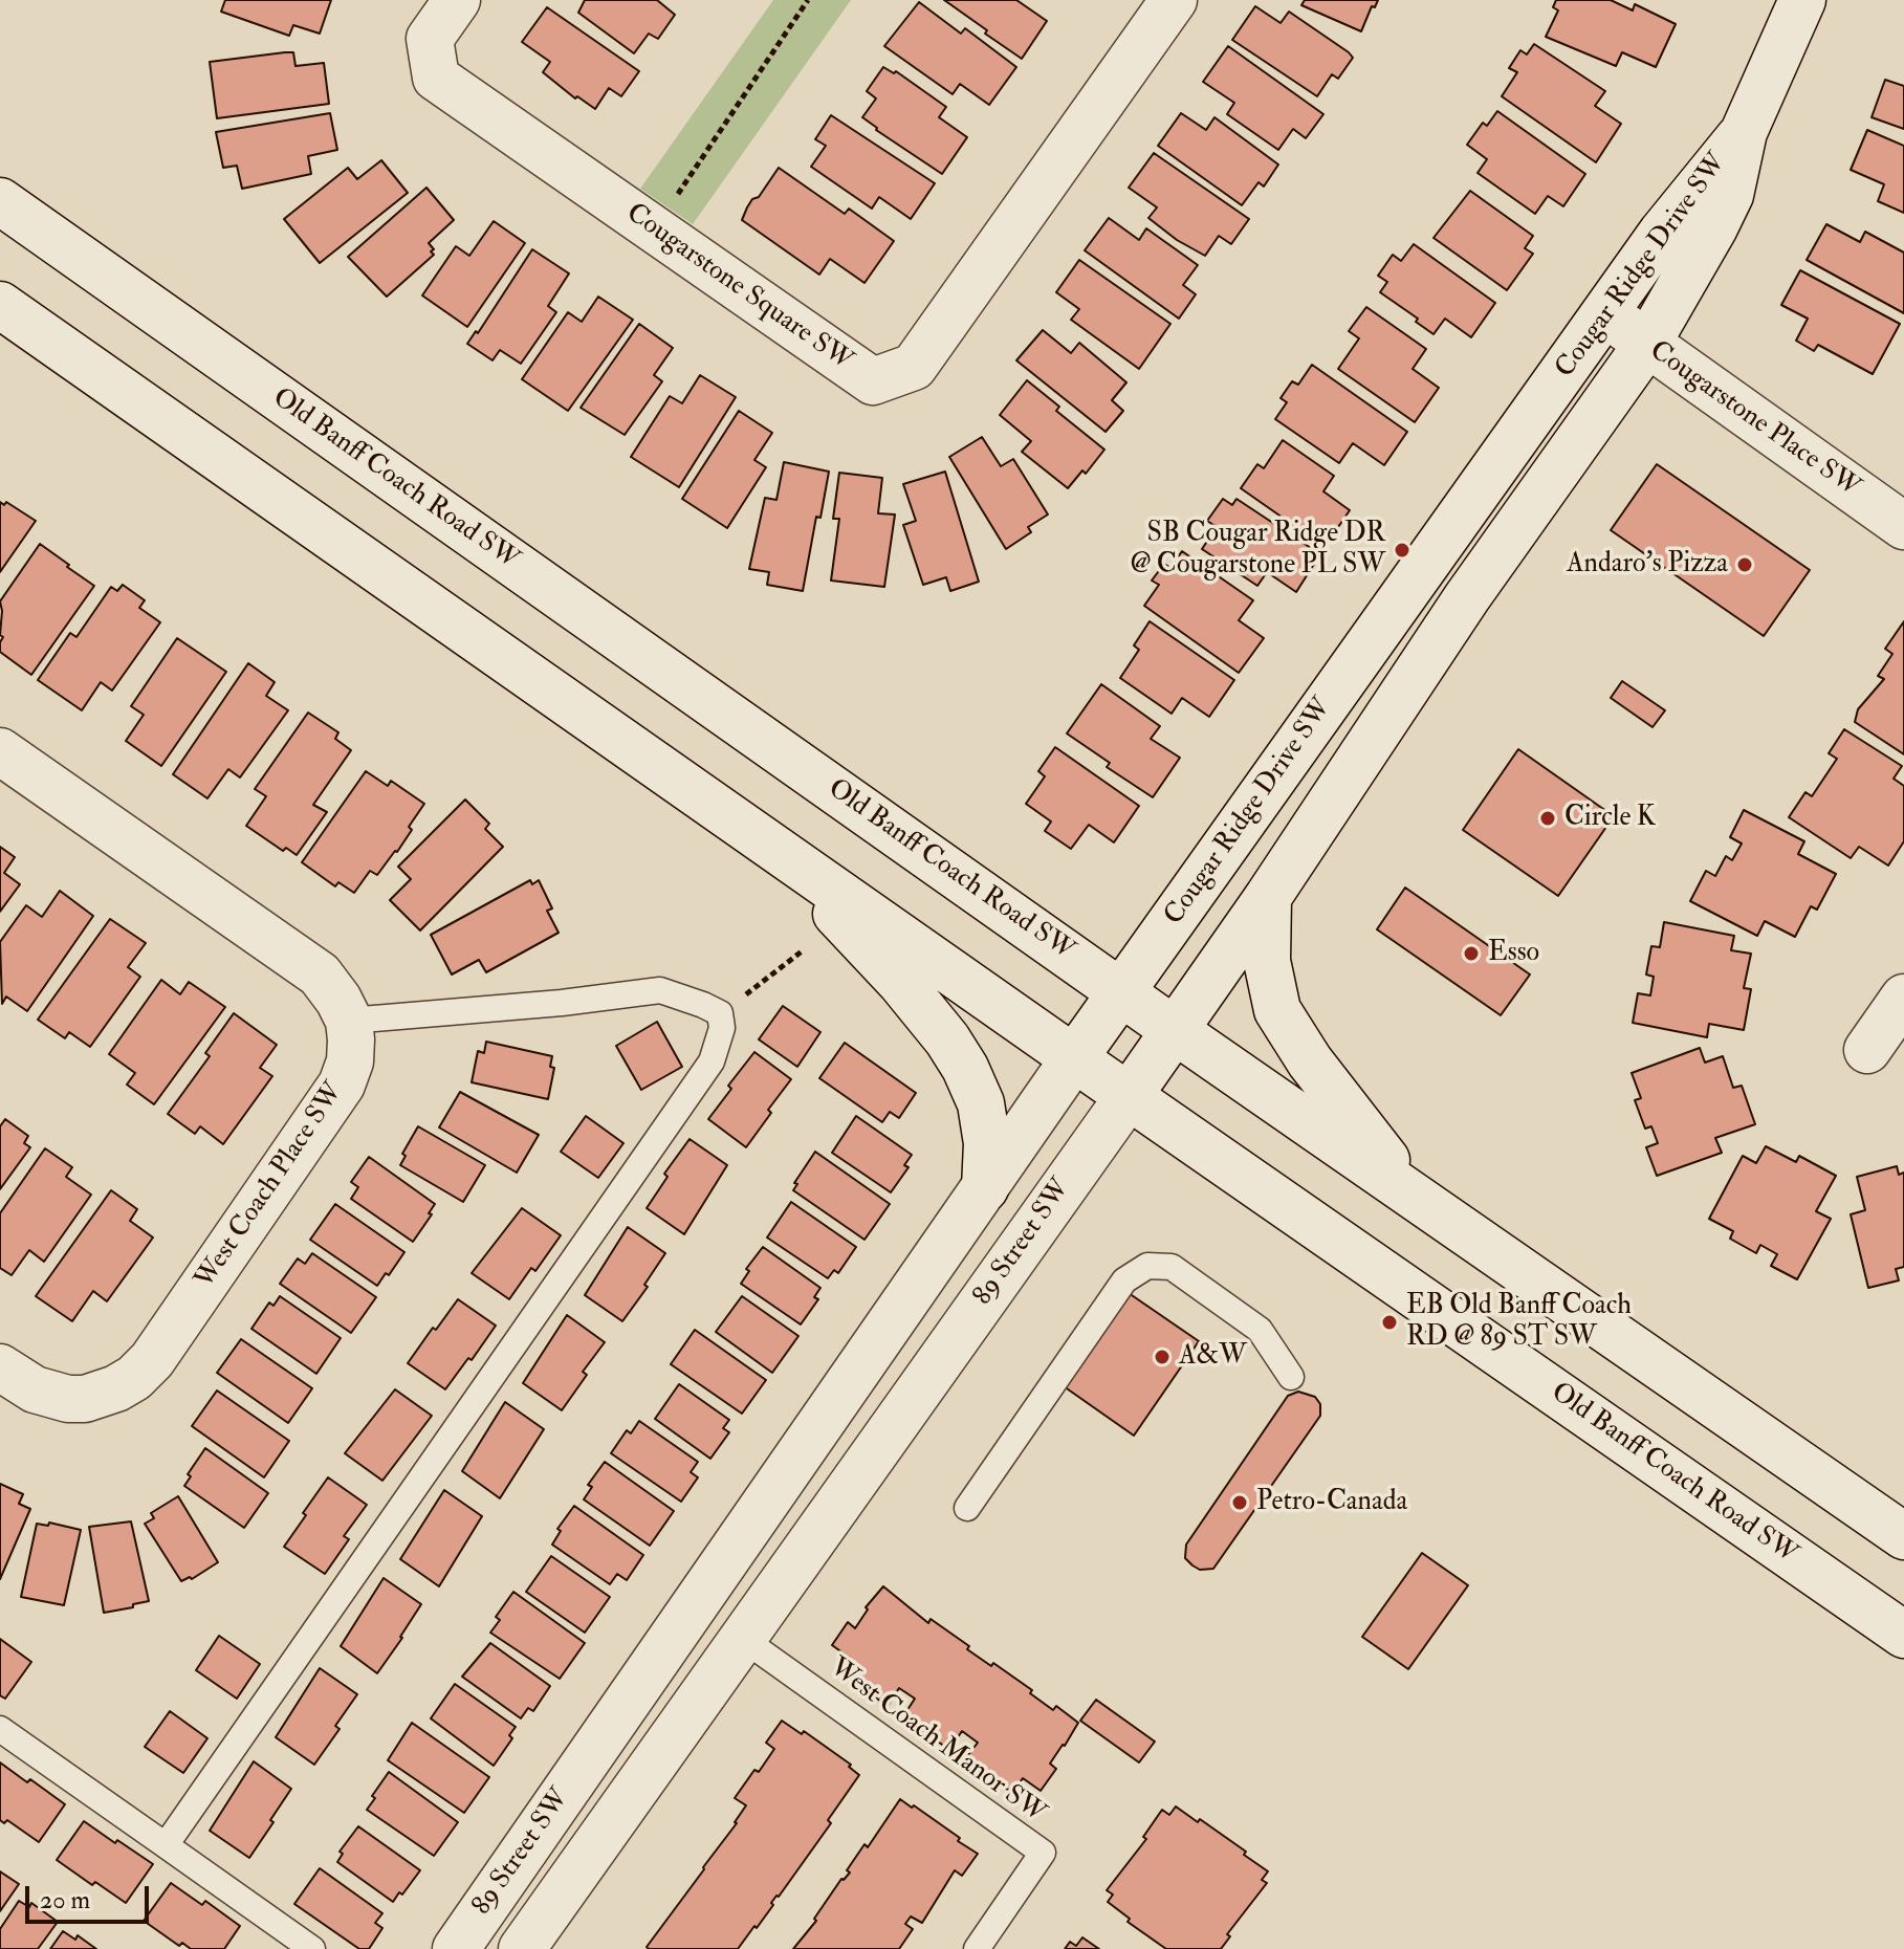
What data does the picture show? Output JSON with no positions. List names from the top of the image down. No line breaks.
{"streets":{"street":["Cougar Ridge Drive SW","Cougarstone Square SW","Cougarstone Place SW","Old Banff Coach Road SW","West Coach Place SW","89 Street SW"],"lane":["West Coach Manor SW"]},"crossings":[["Cougar Ridge Drive SW","Cougarstone Place SW"],["Cougar Ridge Drive SW","Old Banff Coach Road SW"],["Cougar Ridge Drive SW","89 Street SW"],["Old Banff Coach Road SW","89 Street SW"],["89 Street SW","West Coach Manor SW"]],"places":["SB Cougar Ridge DR @ Cougarstone PL SW","Andaro's Pizza","Circle K","Esso","EB Old Banff Coach RD @ 89 ST SW","A&W","Petro-Canada"],"scale_bar":"20 m"}
